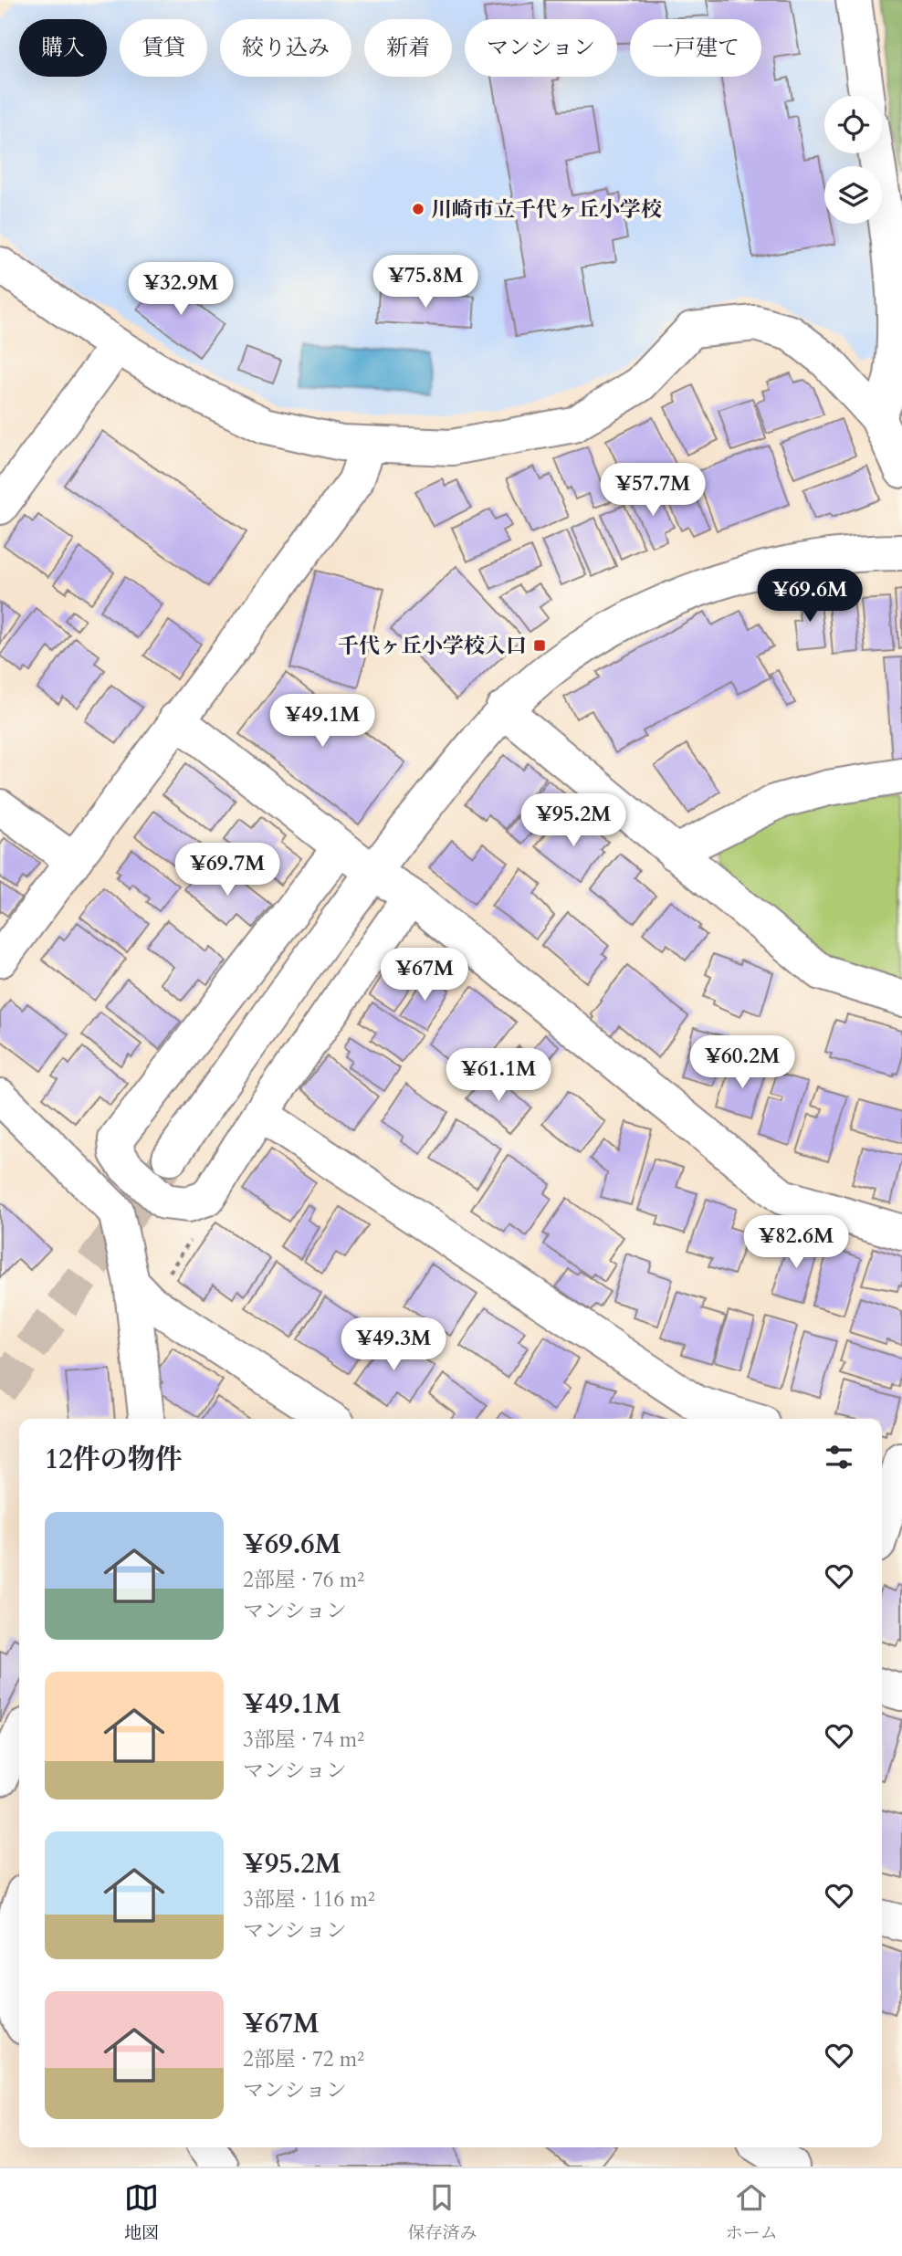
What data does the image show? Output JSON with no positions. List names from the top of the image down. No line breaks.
{"places":{"other":["川崎市立千代ヶ丘小学校"],"transit":["千代ヶ丘小学校入口"]},"page":{"chip":["購入","賃貸","絞り込み","新着","マンション","一戸建て"],"price":["¥75.8M","¥32.9M","¥57.7M","¥69.6M","¥49.1M","¥95.2M","¥69.7M","¥67M","¥60.2M","¥61.1M","¥82.6M","¥49.3M"],"heading":"12件の物件","list":[{"name":"¥69.6M","note":"2部屋 · 76 m² · マンション"},{"name":"¥49.1M","note":"3部屋 · 74 m² · マンション"},{"name":"¥95.2M","note":"3部屋 · 116 m² · マンション"},{"name":"¥67M","note":"2部屋 · 72 m² · マンション"}],"tabs":["地図","保存済み","ホーム"]}}
